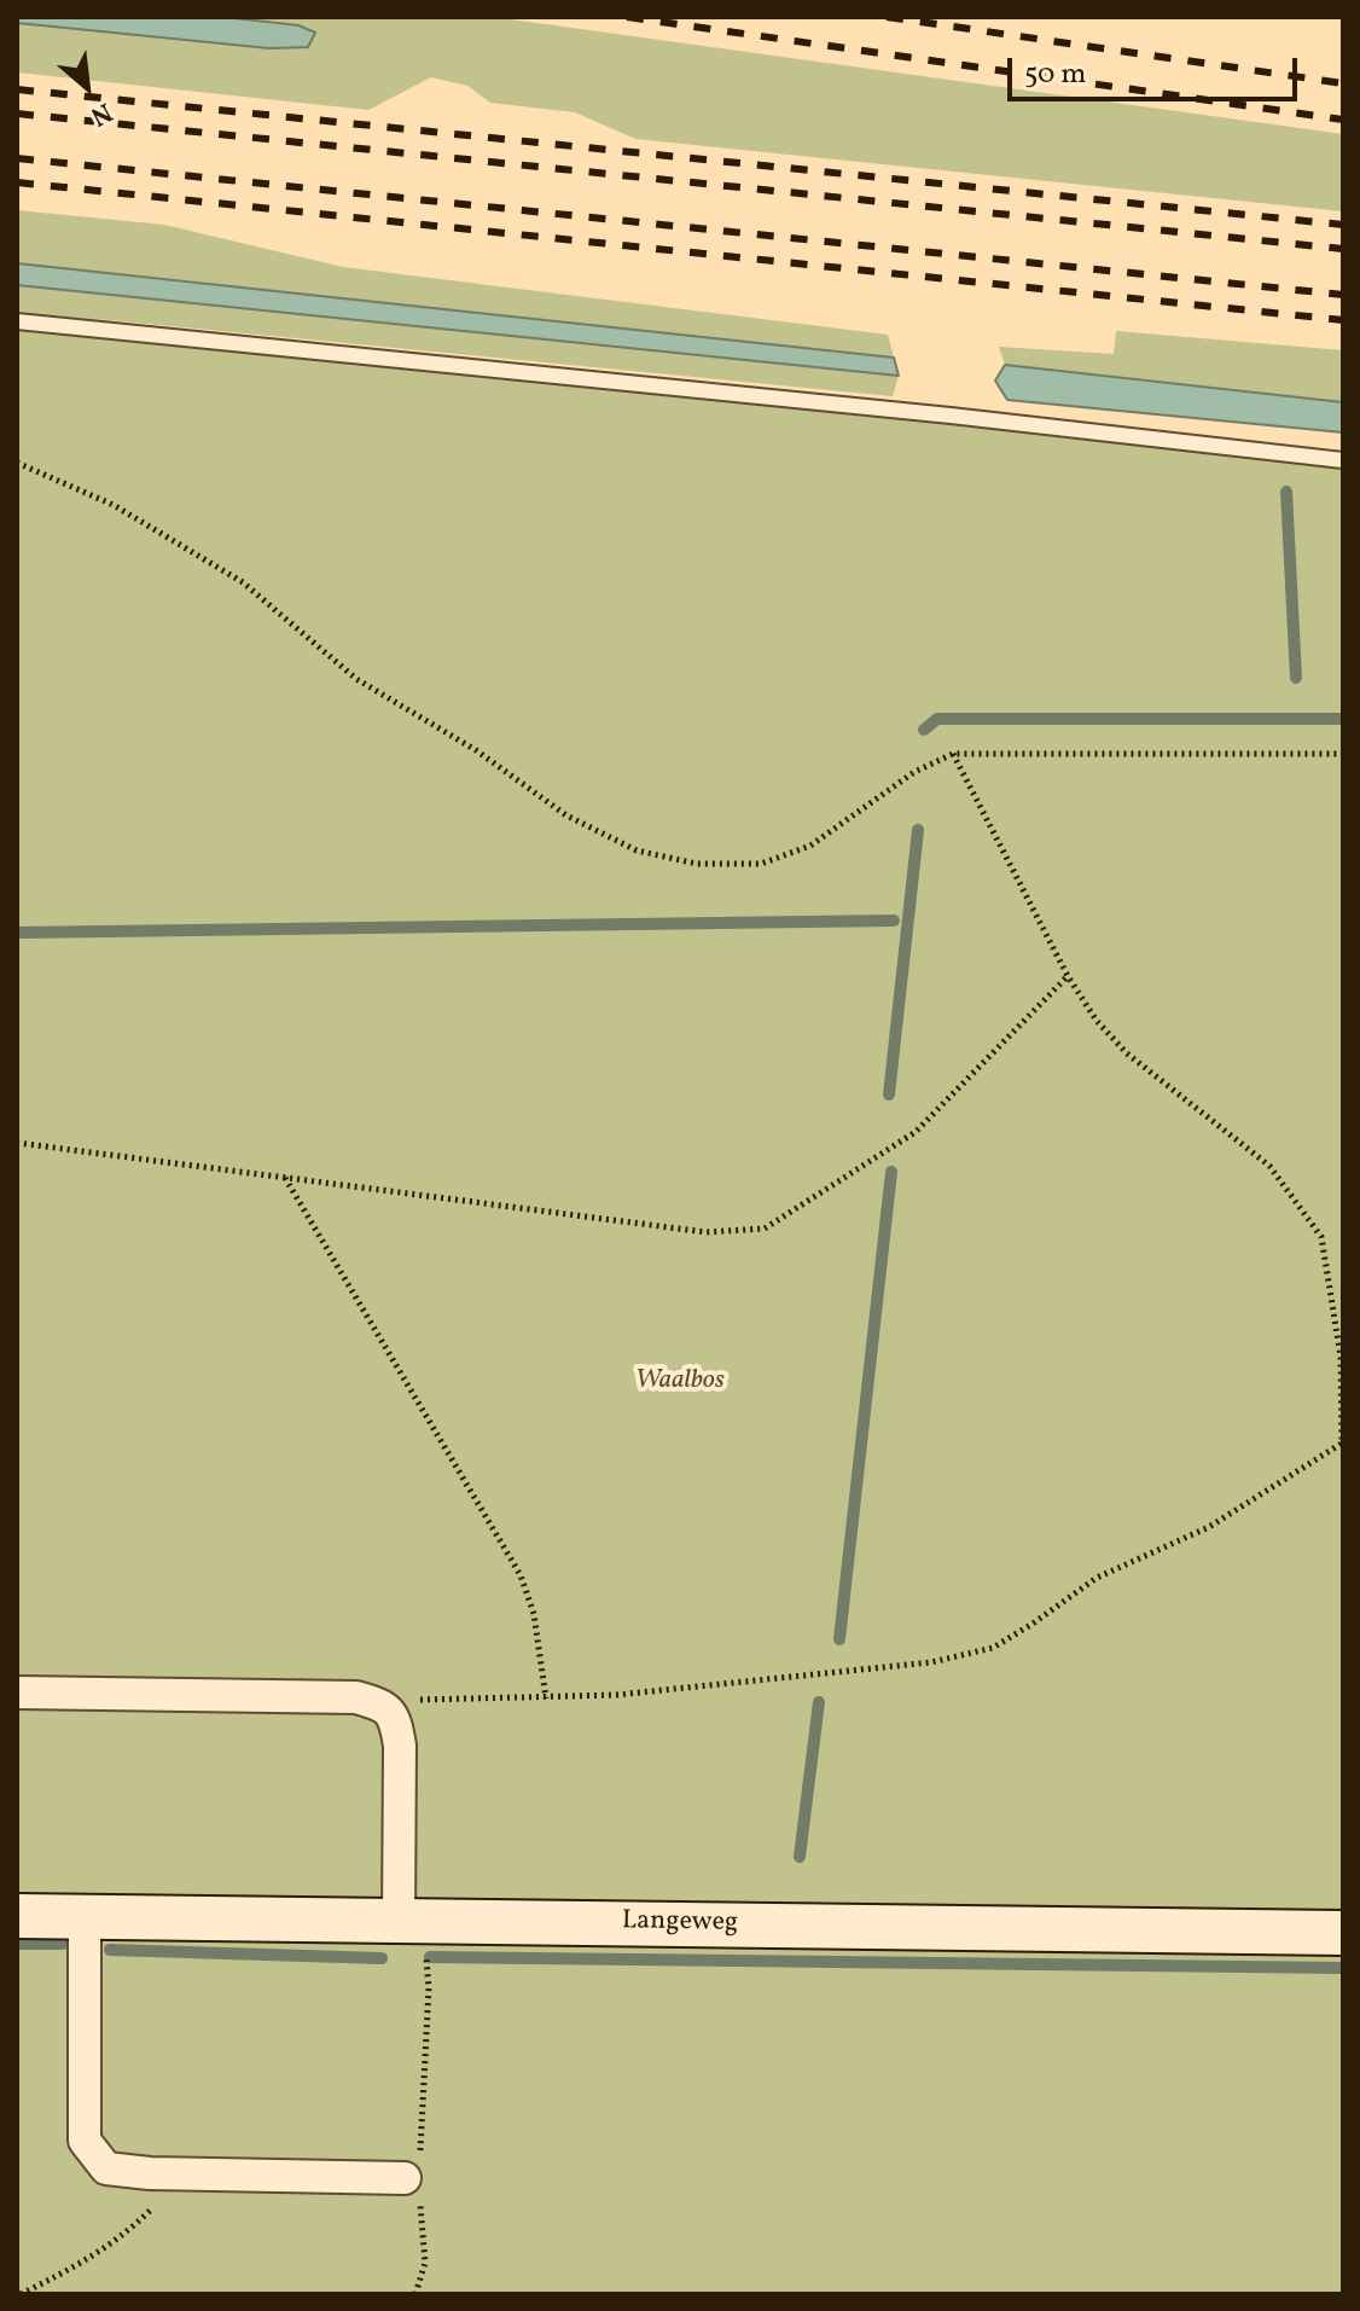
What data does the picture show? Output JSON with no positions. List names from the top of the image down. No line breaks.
{"streets":{"main road":["Langeweg"]},"parks":["Waalbos"],"scale_bar":"50 m","north":"bottom right"}
